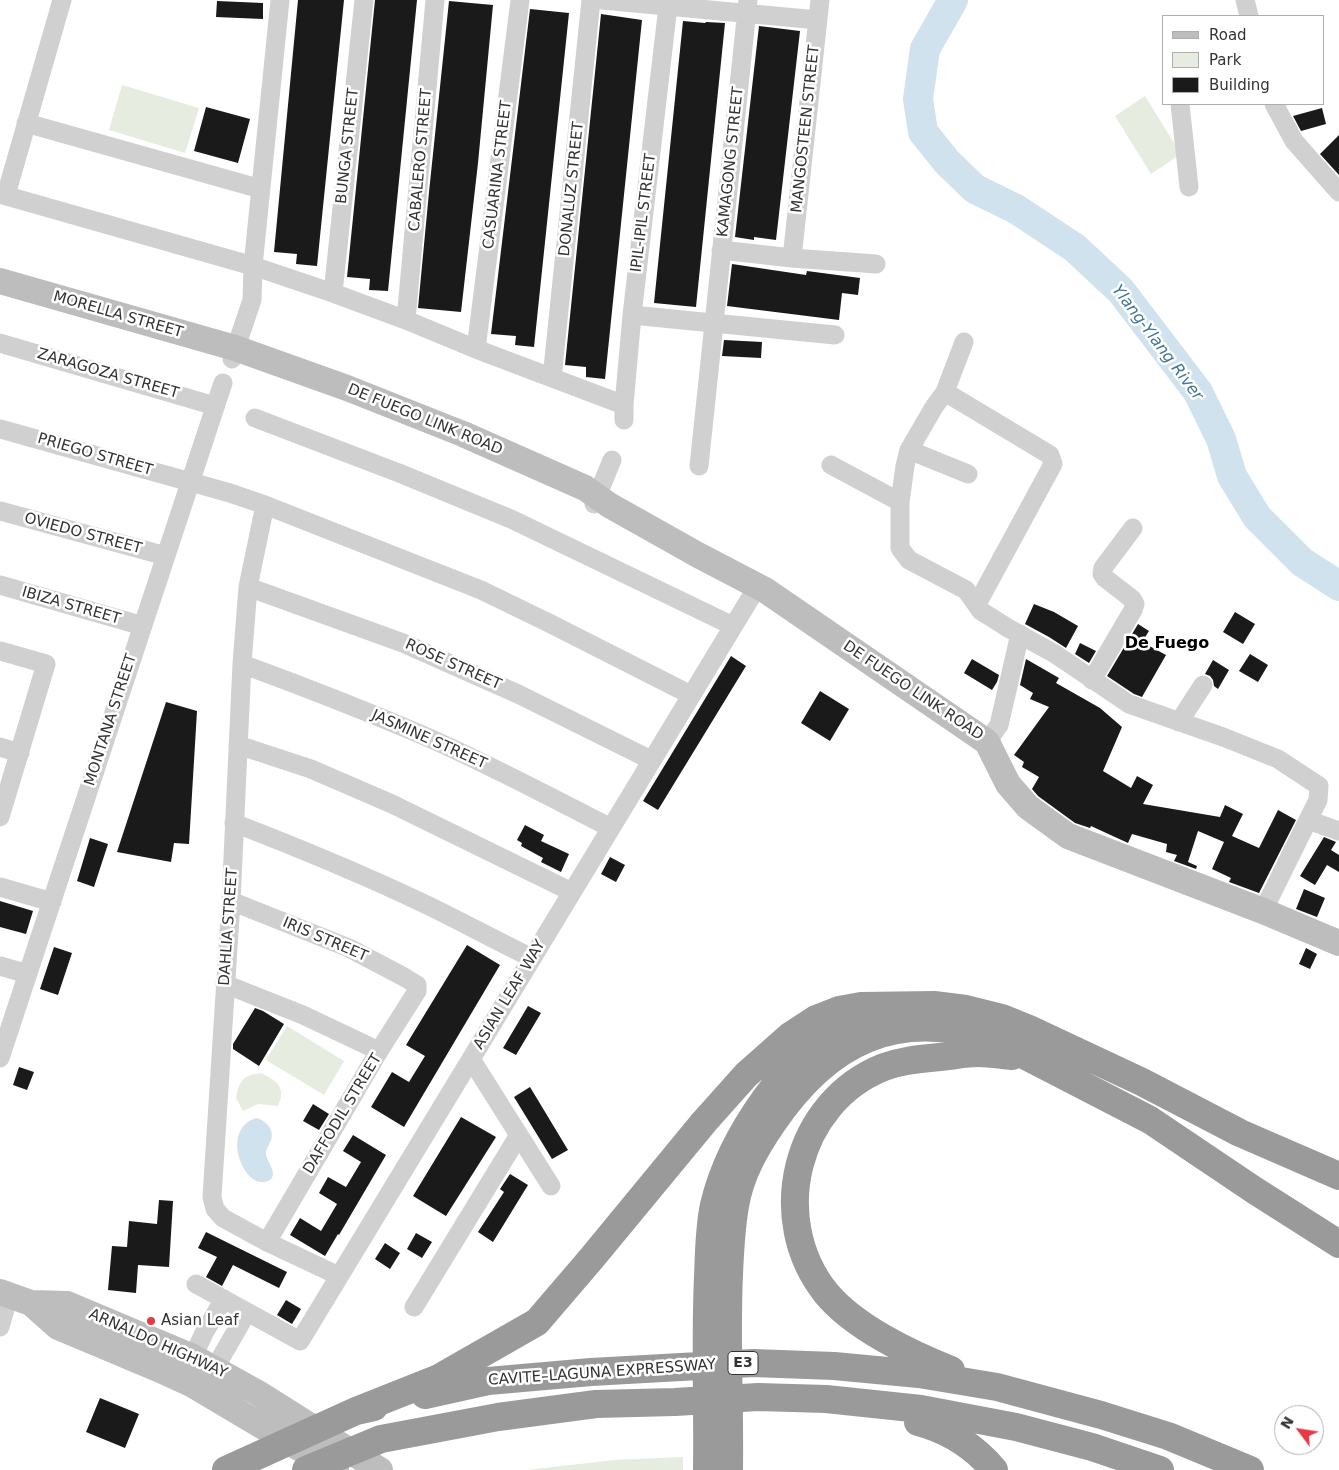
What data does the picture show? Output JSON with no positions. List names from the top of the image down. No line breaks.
{"streets":{"highway":["E3","CAVITE–LAGUNA EXPRESSWAY"],"street":["MANGOSTEEN STREET","BUNGA STREET","CABALERO STREET","KAMAGONG STREET","CASUARINA STREET","DONALUZ STREET","IPIL-IPIL STREET","MORELLA STREET","ZARAGOZA STREET","DE FUEGO LINK ROAD","PRIEGO STREET","OVIEDO STREET","IBIZA STREET","ROSE STREET","MONTANA STREET","JASMINE STREET","DAHLIA STREET","IRIS STREET","ASIAN LEAF WAY","DAFFODIL STREET","ARNALDO HIGHWAY"]},"crossings":[["DONALUZ STREET","IPIL-IPIL STREET"],["MORELLA STREET","DE FUEGO LINK ROAD"],["ZARAGOZA STREET","MONTANA STREET"],["PRIEGO STREET","MONTANA STREET"],["PRIEGO STREET","DAHLIA STREET"],["PRIEGO STREET","ASIAN LEAF WAY"],["OVIEDO STREET","MONTANA STREET"],["IBIZA STREET","MONTANA STREET"],["ROSE STREET","DAHLIA STREET"],["ROSE STREET","ASIAN LEAF WAY"],["JASMINE STREET","DAHLIA STREET"],["JASMINE STREET","ASIAN LEAF WAY"],["DAHLIA STREET","IRIS STREET"],["DAHLIA STREET","ASIAN LEAF WAY"],["DAHLIA STREET","DAFFODIL STREET"],["IRIS STREET","DAFFODIL STREET"]],"districts":["De Fuego"],"water":["Ylang-Ylang River"],"places":["Asian Leaf"],"legend":["Road","Park","Building"],"north":"top left"}
